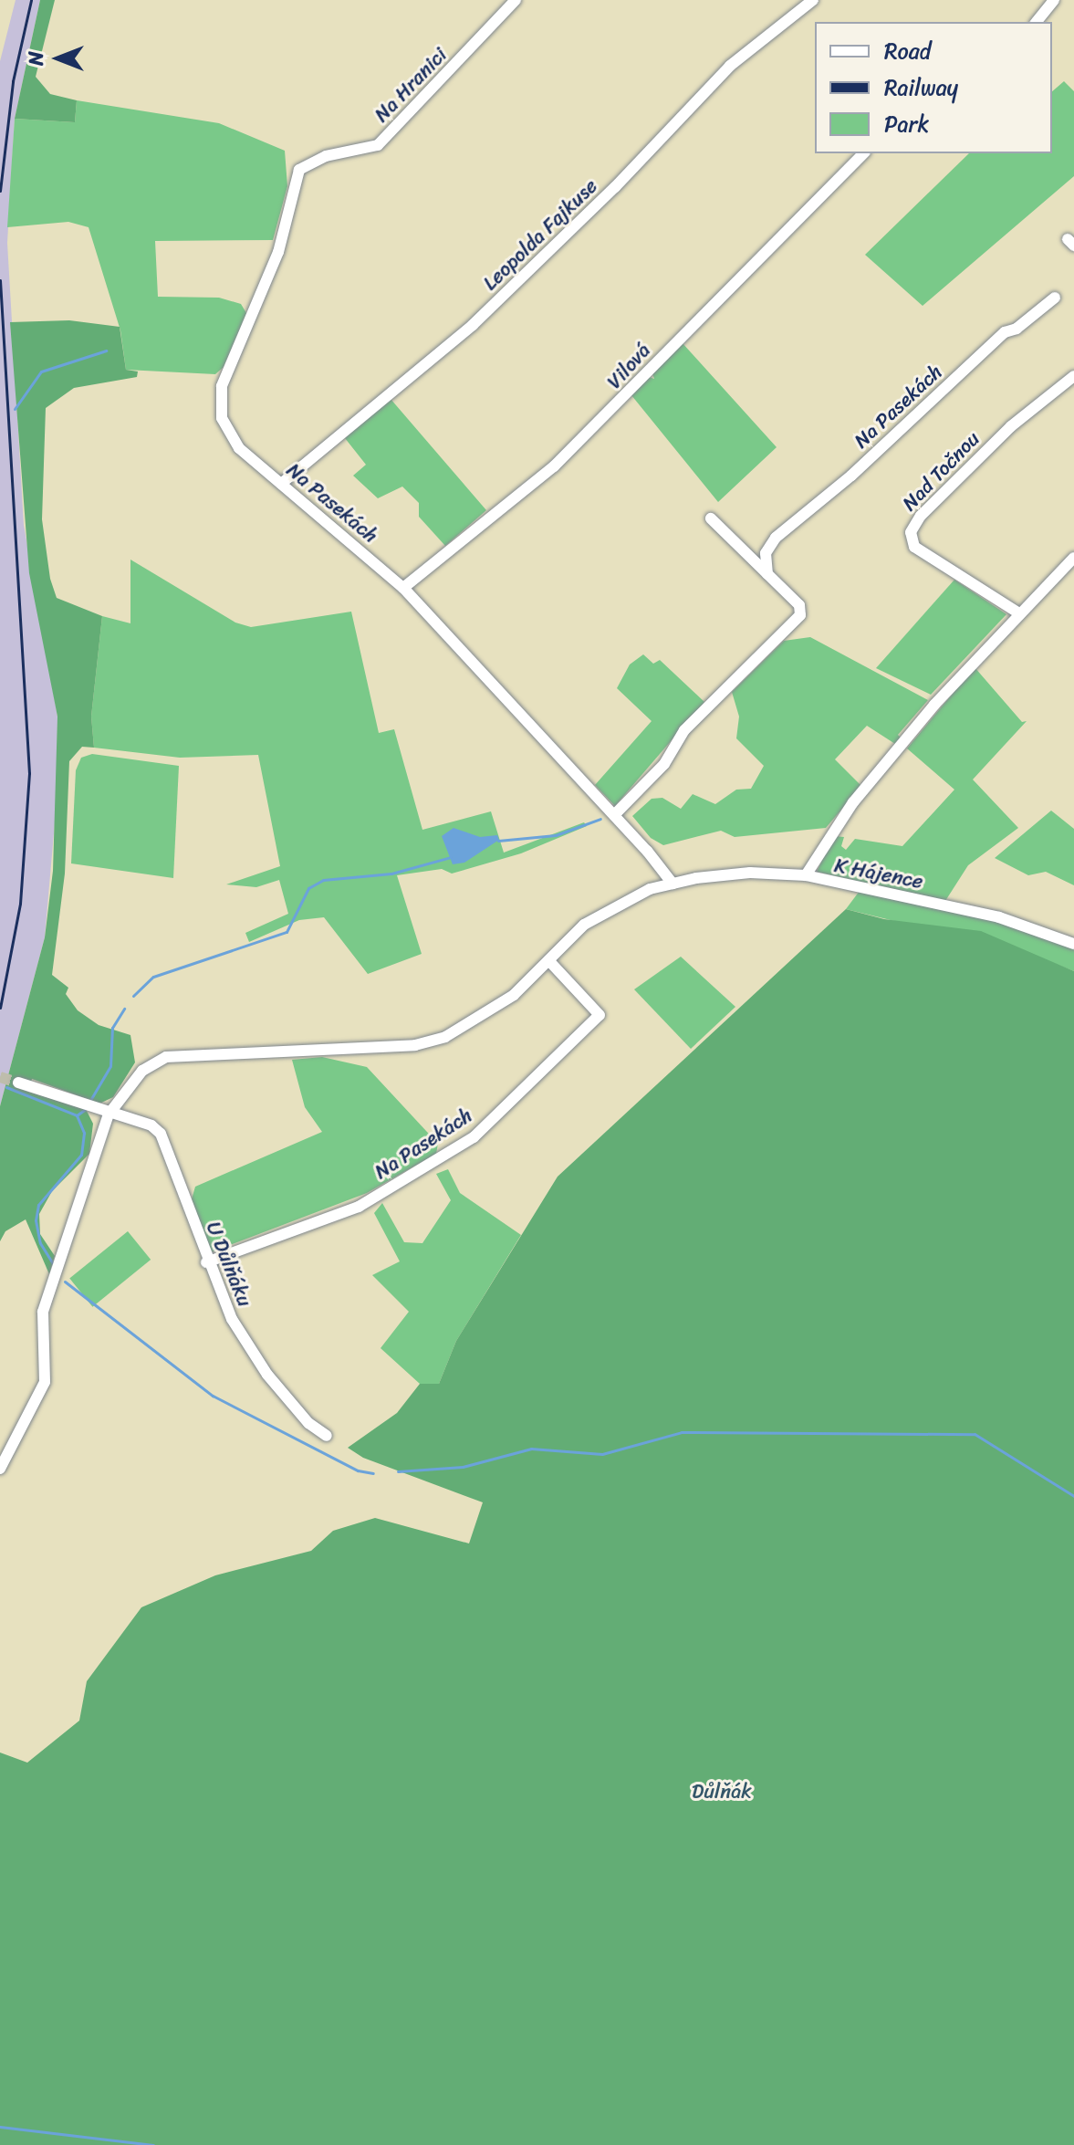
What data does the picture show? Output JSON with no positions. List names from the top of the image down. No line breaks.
{"streets":{"street":["Na Hranici","Leopolda Fajkuse","Vilová","Na Pasekách","Nad Točnou","K Hájence","U Důlňáku"]},"crossings":[["Na Hranici","Na Pasekách"],["Leopolda Fajkuse","Na Pasekách"],["Vilová","Na Pasekách"],["Na Pasekách","K Hájence"],["Na Pasekách","U Důlňáku"]],"parks":["Důlňák"],"legend":["Road","Railway","Park"],"north":"left"}
